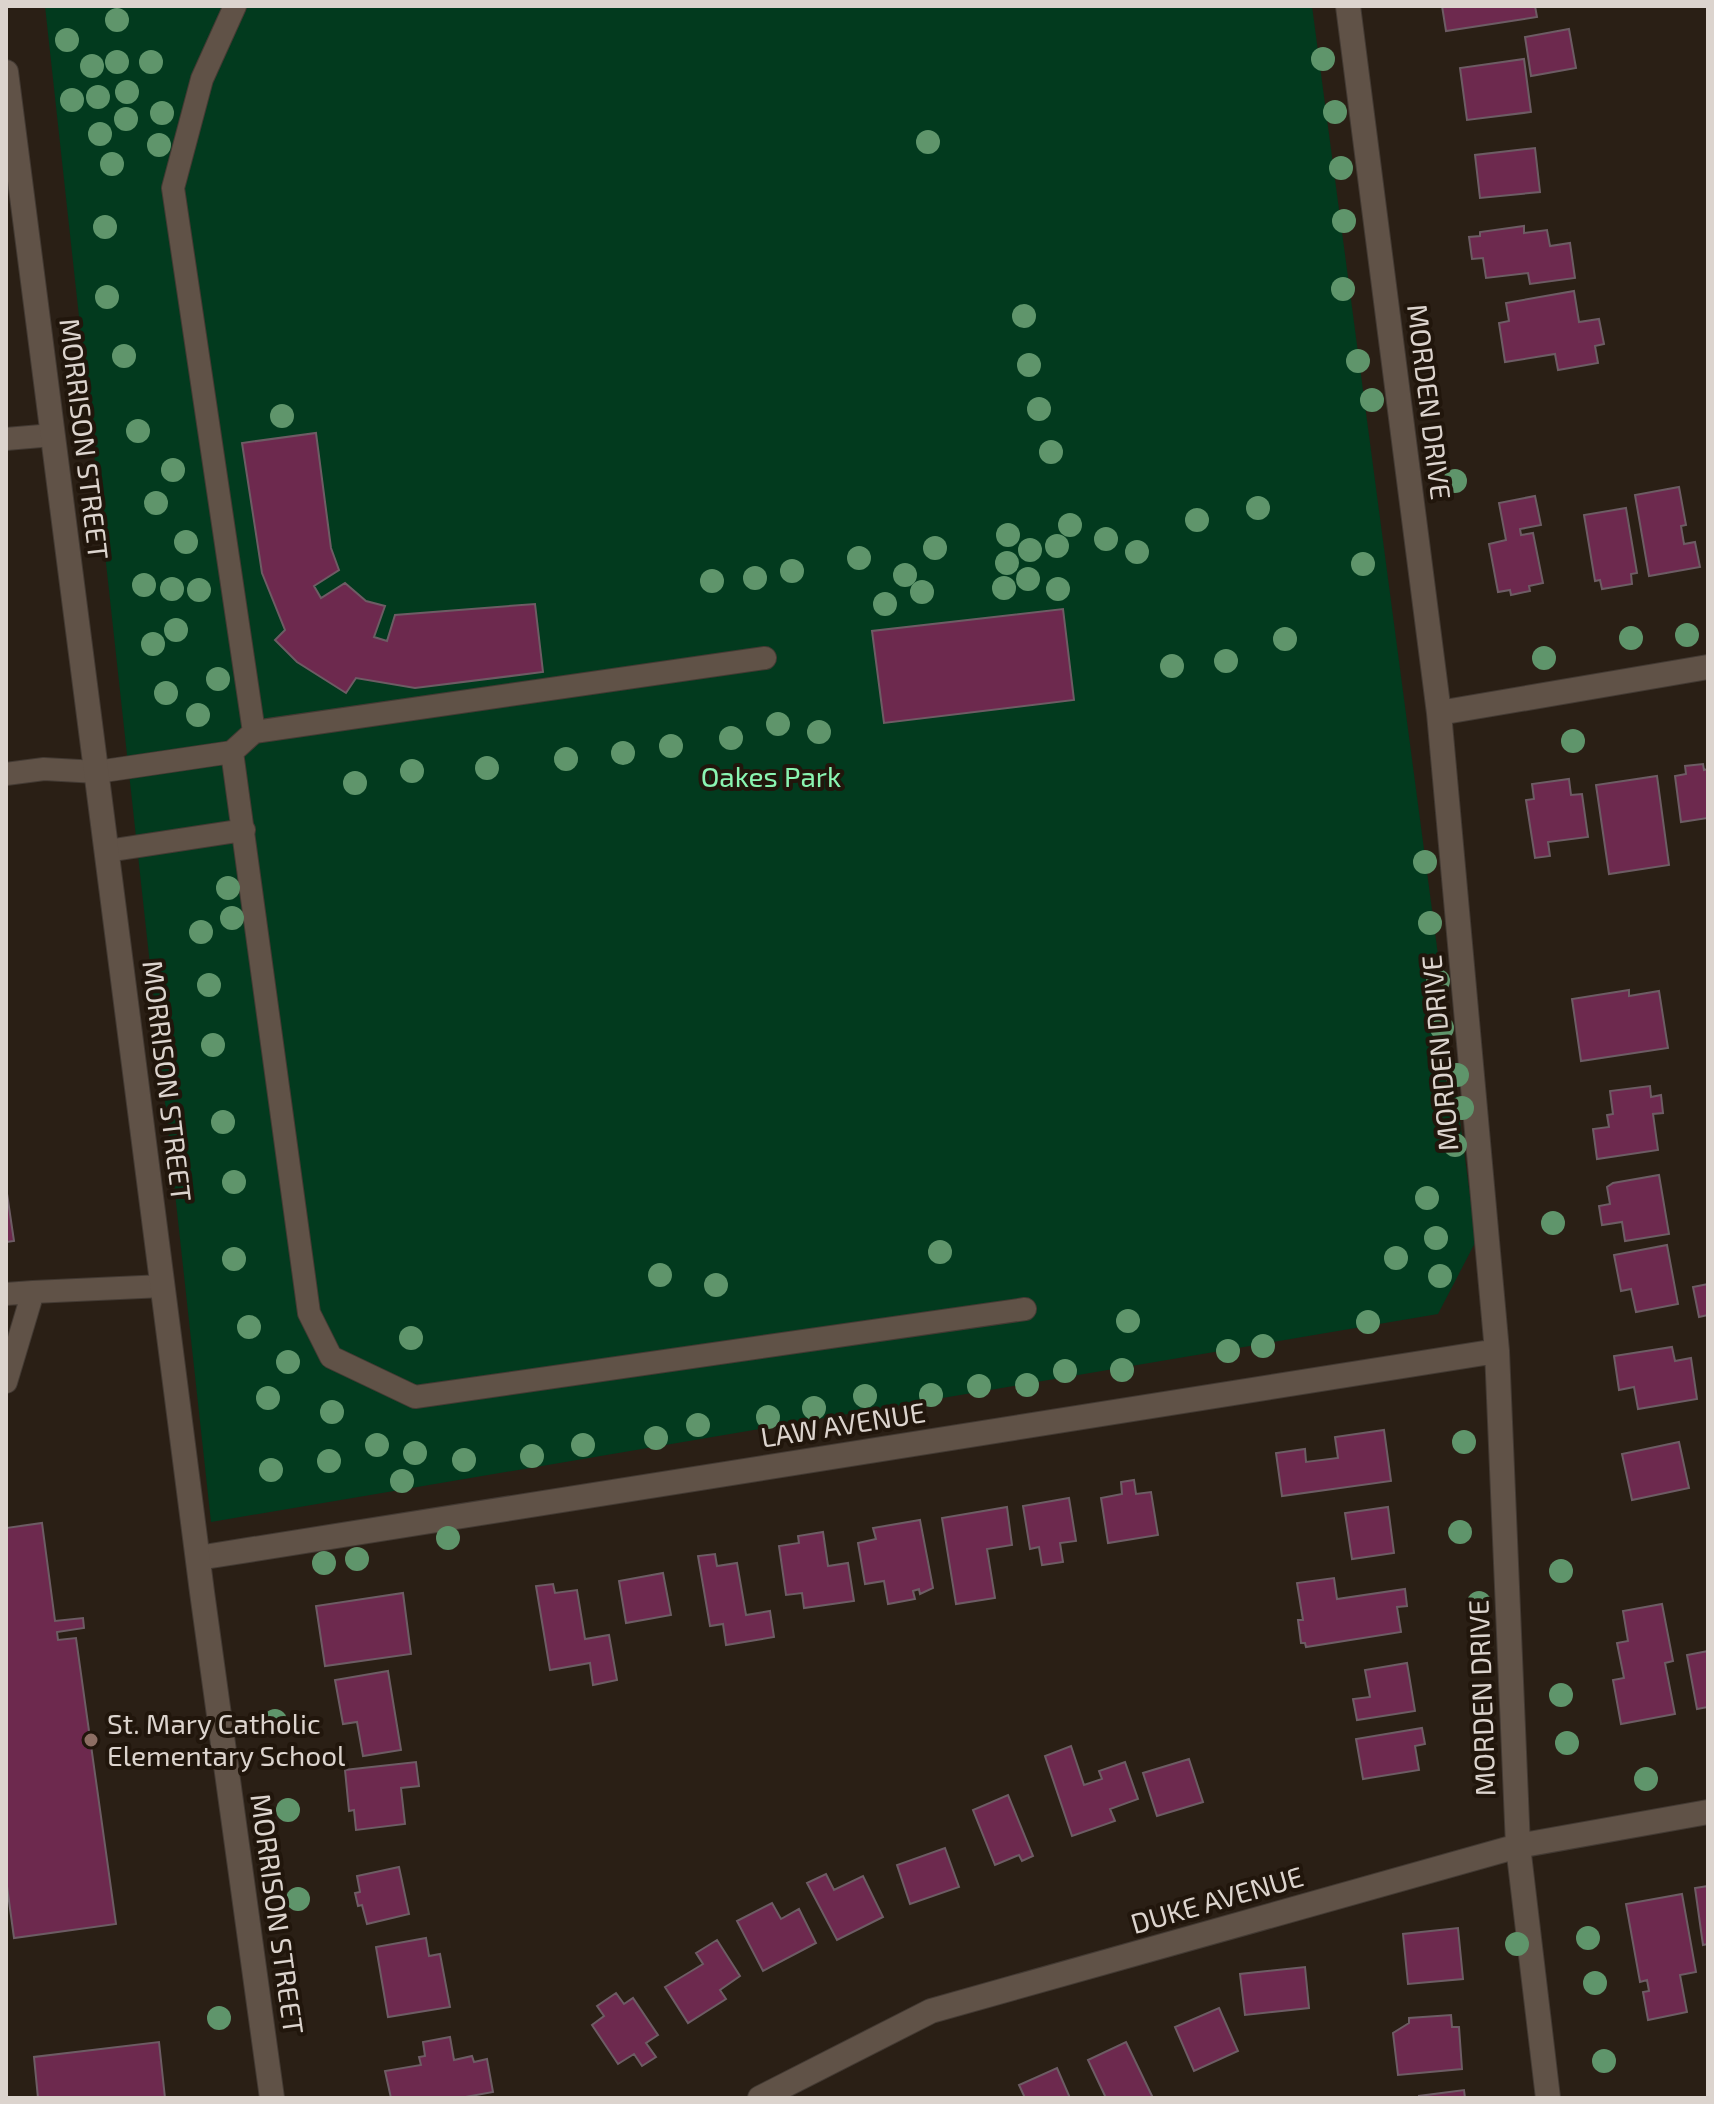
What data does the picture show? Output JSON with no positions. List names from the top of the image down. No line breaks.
{"streets":{"street":["MORDEN DRIVE","MORRISON STREET","LAW AVENUE","DUKE AVENUE"]},"crossings":[["MORDEN DRIVE","LAW AVENUE"],["MORDEN DRIVE","DUKE AVENUE"],["MORRISON STREET","LAW AVENUE"]],"parks":["Oakes Park"],"places":["St. Mary Catholic Elementary School"]}
